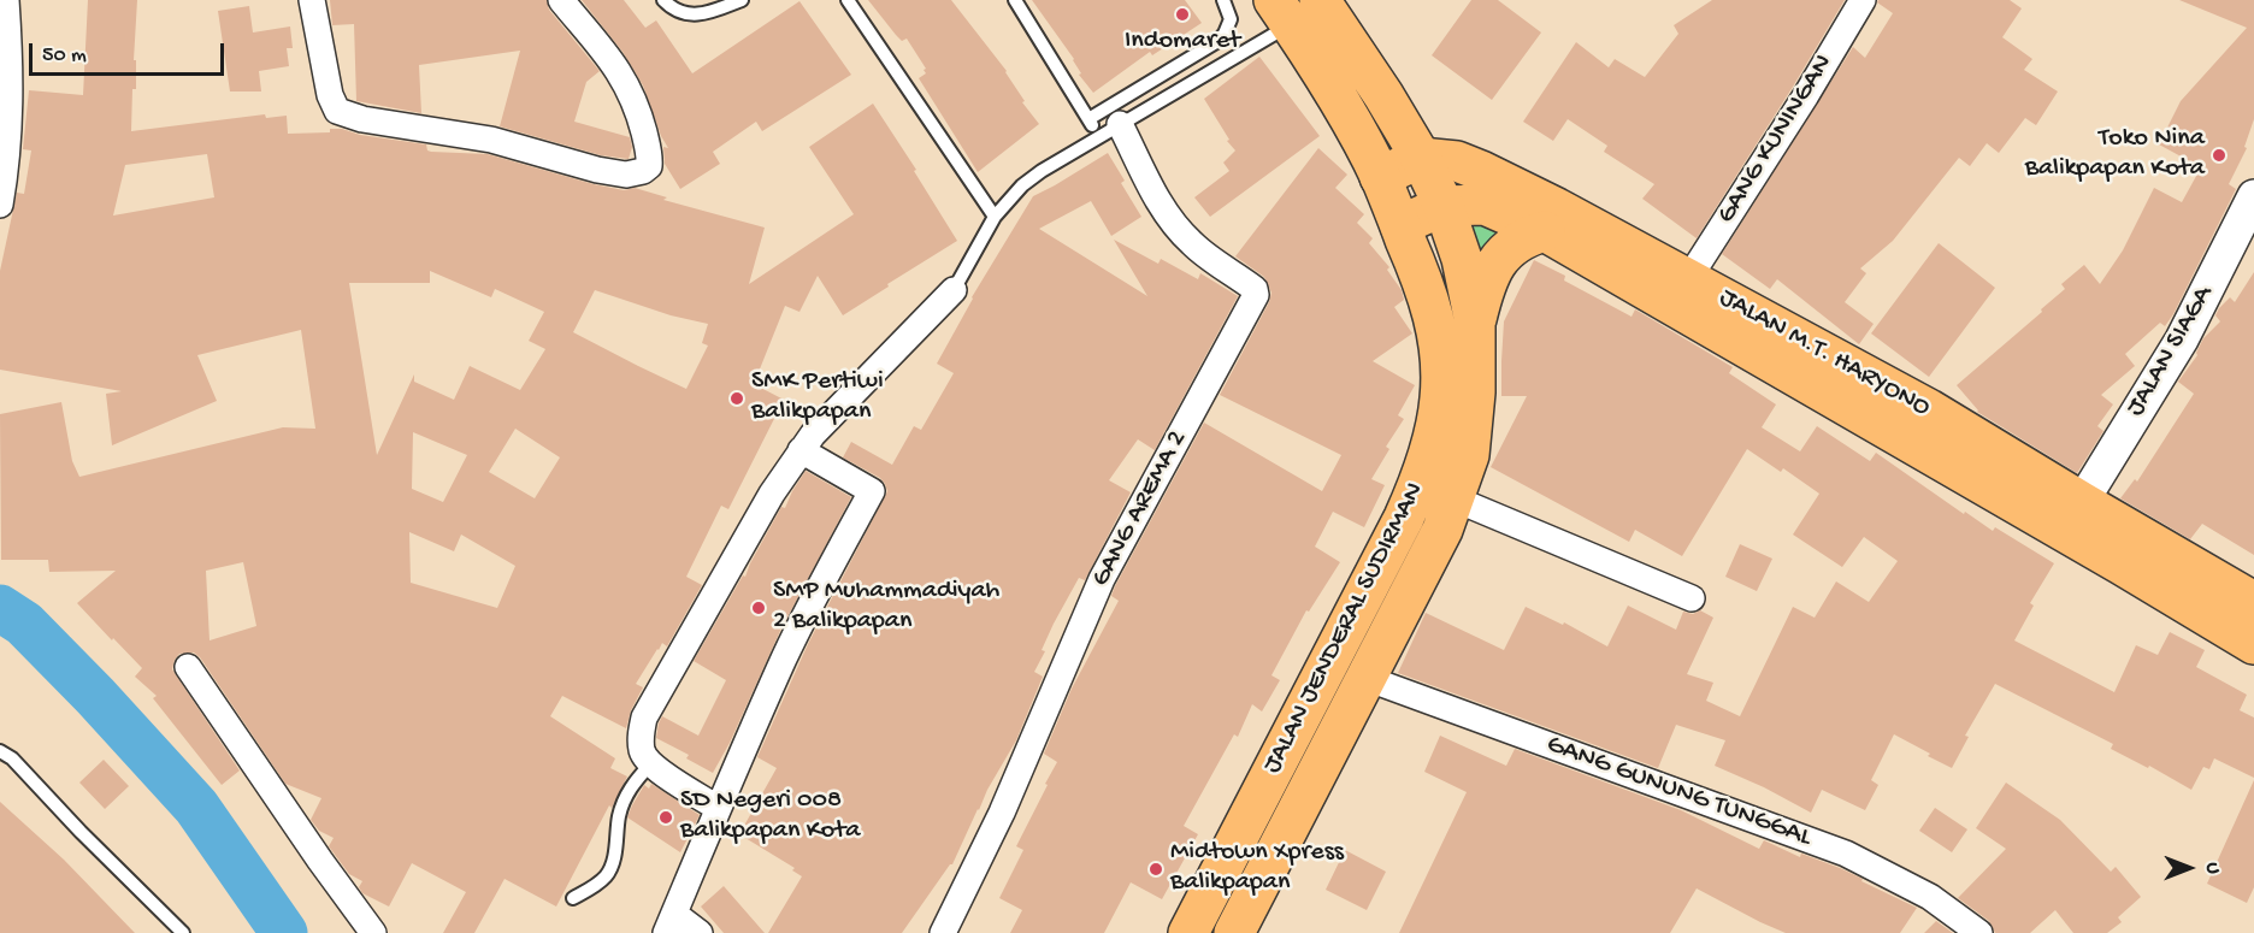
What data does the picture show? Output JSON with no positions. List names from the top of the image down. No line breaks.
{"streets":{"main road":["JALAN M.T. HARYONO","JALAN JENDERAL SUDIRMAN"],"street":["GANG KUNINGAN","JALAN SIAGA","GANG AREMA 2","GANG GUNUNG TUNGGAL"]},"crossings":[["GANG KUNINGAN","JALAN M.T. HARYONO"],["JALAN SIAGA","JALAN M.T. HARYONO"],["JALAN M.T. HARYONO","JALAN JENDERAL SUDIRMAN"],["JALAN JENDERAL SUDIRMAN","GANG GUNUNG TUNGGAL"]],"places":["Indomaret","Toko Nina Balikpapan Kota","SMK Pertiwi Balikpapan","SMP Muhammadiyah 2 Balikpapan","SD Negeri 008 Balikpapan Kota","Midtown Xpress Balikpapan"],"scale_bar":"50 m","north":"right"}
